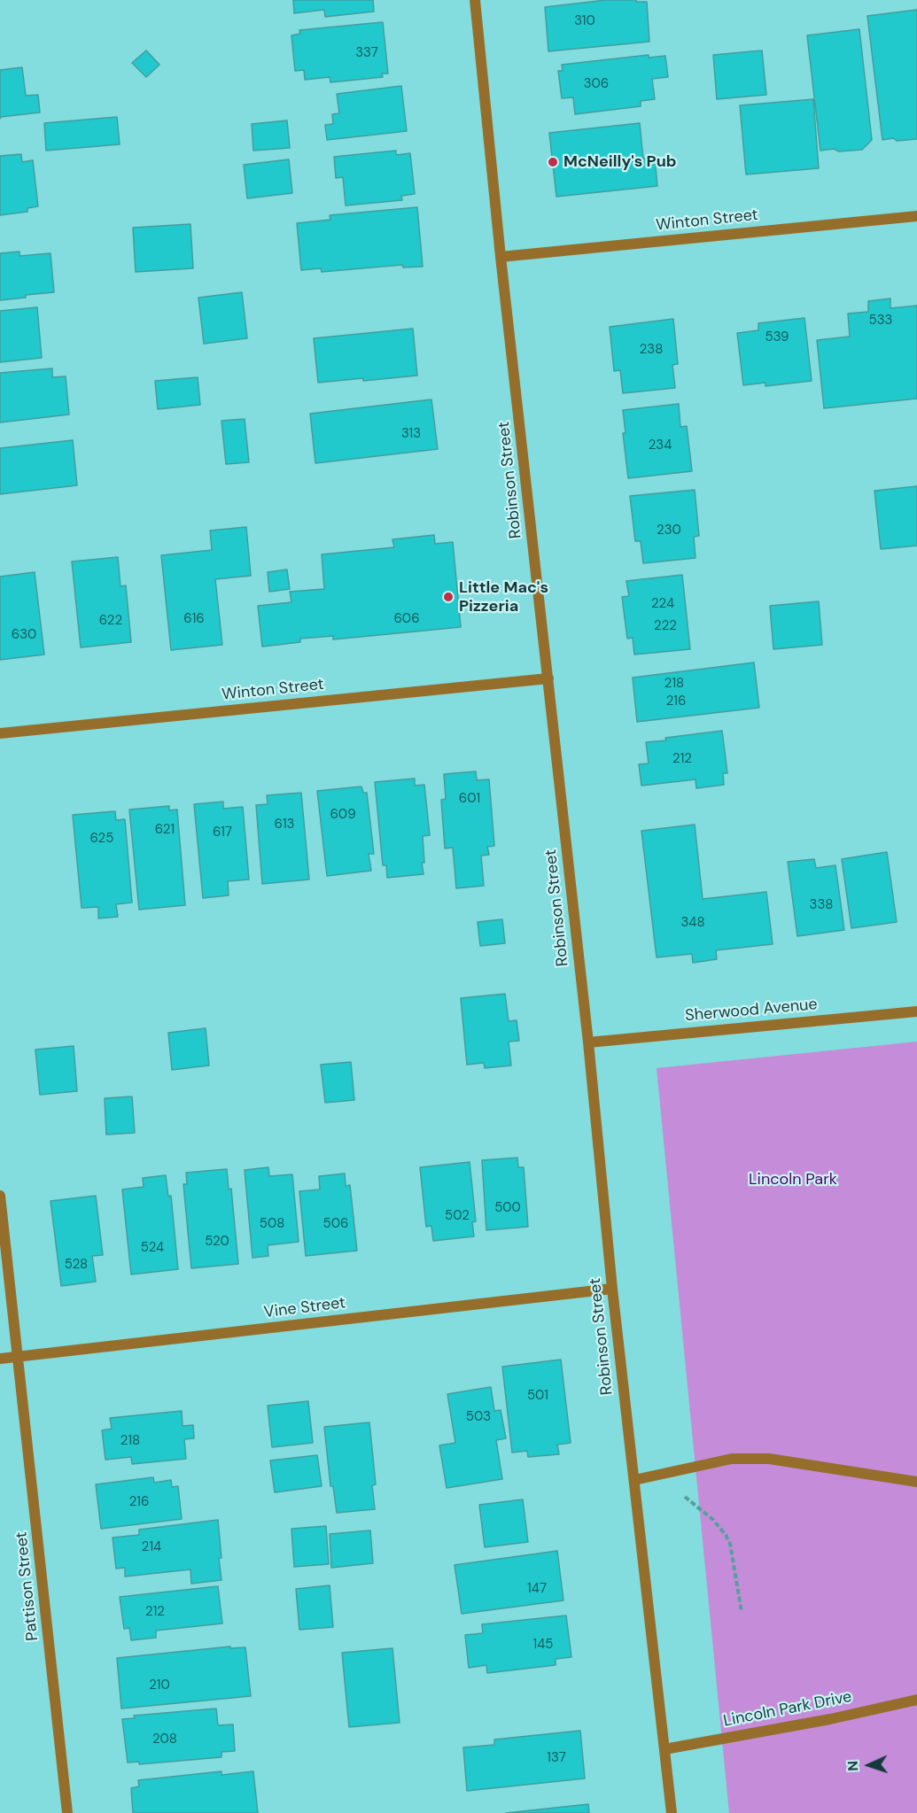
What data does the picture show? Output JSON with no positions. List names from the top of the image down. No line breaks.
{"streets":{"street":["Winton Street","Robinson Street","Sherwood Avenue","Vine Street","Pattison Street","Lincoln Park Drive"]},"crossings":[["Winton Street","Robinson Street"],["Robinson Street","Sherwood Avenue"],["Robinson Street","Vine Street"],["Robinson Street","Lincoln Park Drive"],["Vine Street","Pattison Street"]],"parks":["Lincoln Park"],"places":["McNeilly's Pub","Little Mac's Pizzeria"],"house_numbers":["310","337","306","533","539","238","313","234","230","224","616","606","622","222","630","218","216","212","601","609","613","621","617","625","338","348","500","502","508","506","520","524","528","501","503","218","216","214","147","212","145","210","208","137"],"north":"left"}
